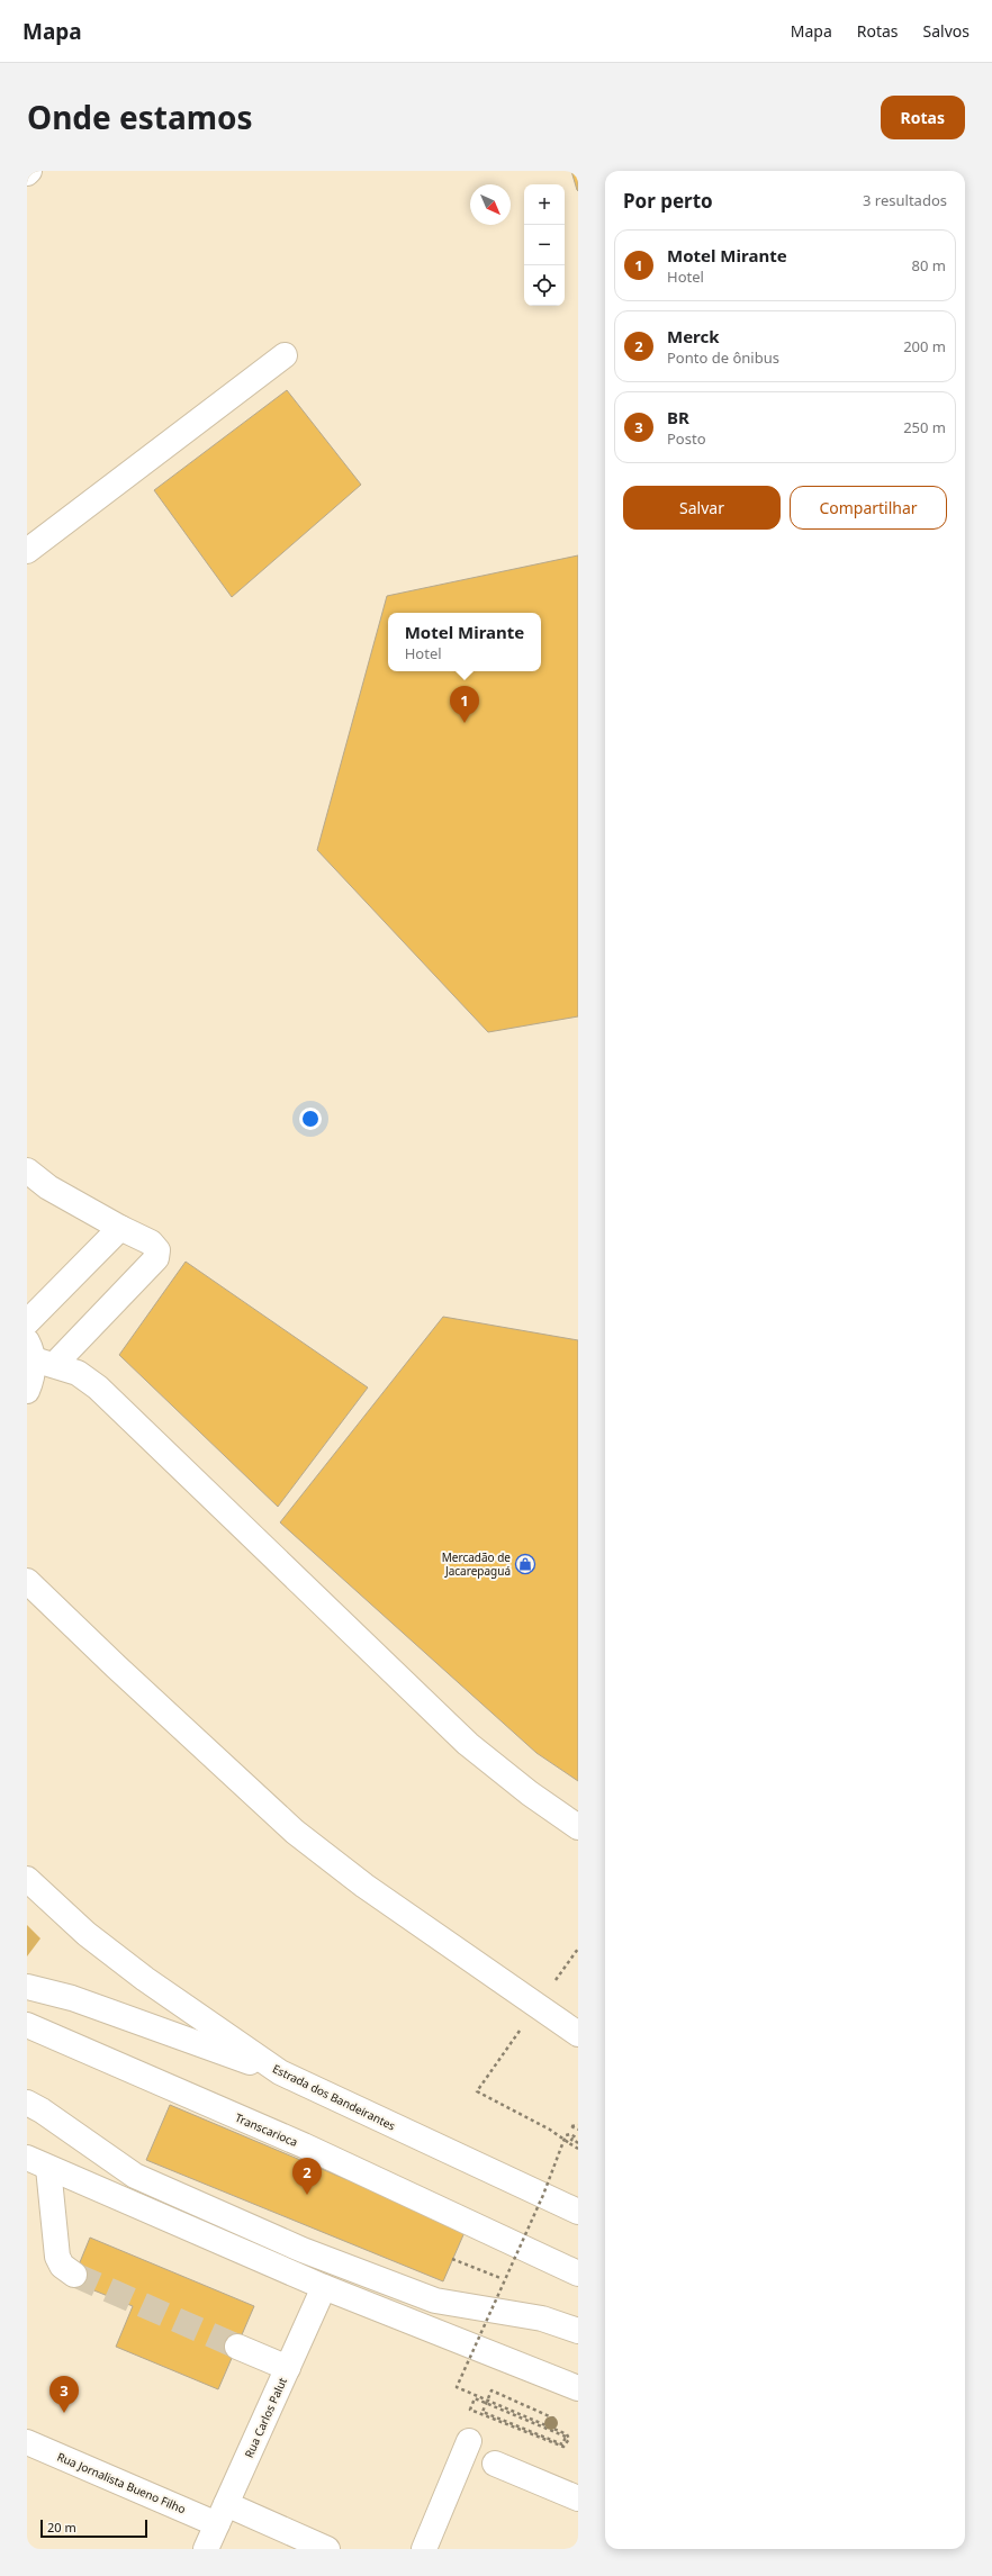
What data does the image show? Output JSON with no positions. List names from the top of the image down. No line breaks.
{"streets":{"main road":["Estrada dos Bandeirantes","Transcarioca","Rua Carlos Palut","Rua Jornalista Bueno Filho"]},"crossings":[["Rua Carlos Palut","Rua Jornalista Bueno Filho"]],"places":{"shop":["Mercadão de Jacarepaguá"]},"scale_bar":"20 m","north":"bottom right","page":{"header":"Mapa","nav":["Mapa","Rotas","Salvos"],"title":"Onde estamos","buttons":["Rotas",["Salvar","Compartilhar"]],"heading":["Por perto","3 resultados"],"map_buttons":["+","−"],"list":[{"mark":"1","name":"Motel Mirante","note":"Hotel","value":"80 m"},{"mark":"2","name":"Merck","note":"Ponto de ônibus","value":"200 m"},{"mark":"3","name":"BR","note":"Posto","value":"250 m"}],"popup":["Motel Mirante","Hotel"],"pins":["1","2","3"],"scale":"20 m"}}
